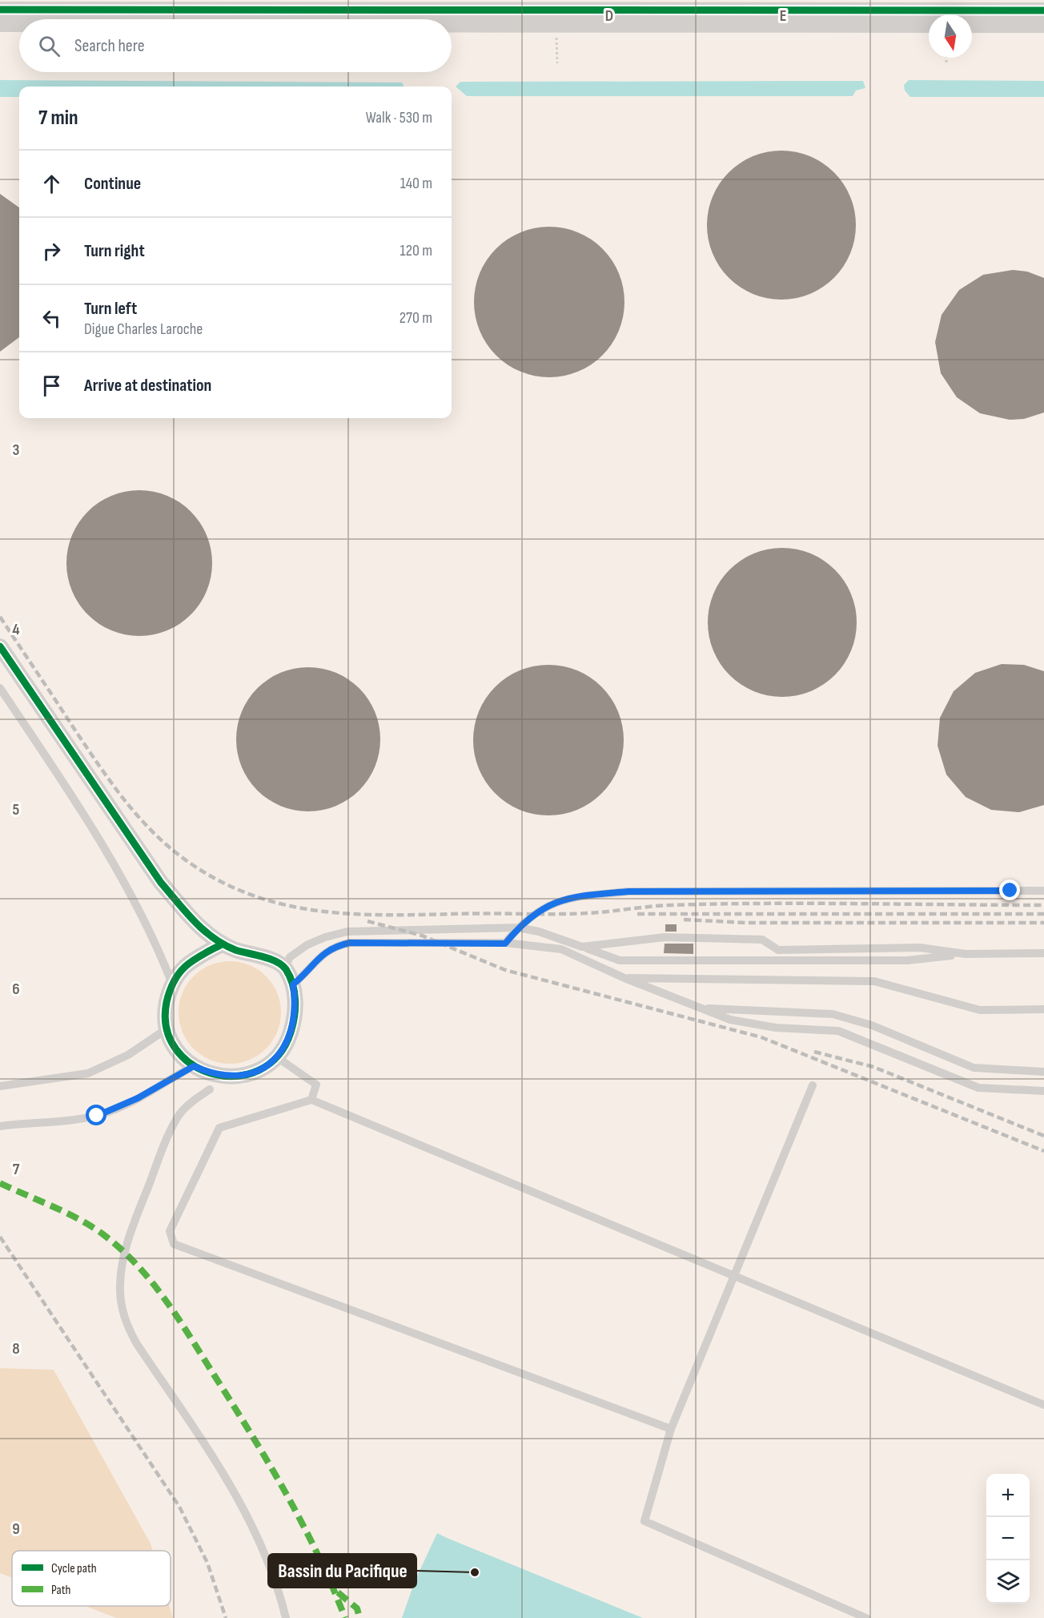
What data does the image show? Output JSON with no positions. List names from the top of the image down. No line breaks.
{"places":["Bassin du Pacifique"],"legend":["Cycle path","Path"],"north":"bottom","page":{"search":"Search here","heading":["7 min","Walk · 530 m"],"list":[["Continue","140 m"],["Turn right","120 m"],["Turn left","Digue Charles Laroche","270 m"],"Arrive at destination"],"map_buttons":["+","−"]},"grid":{"columns":["D","E"],"rows":["3","4","5","6","7","8","9"]}}
